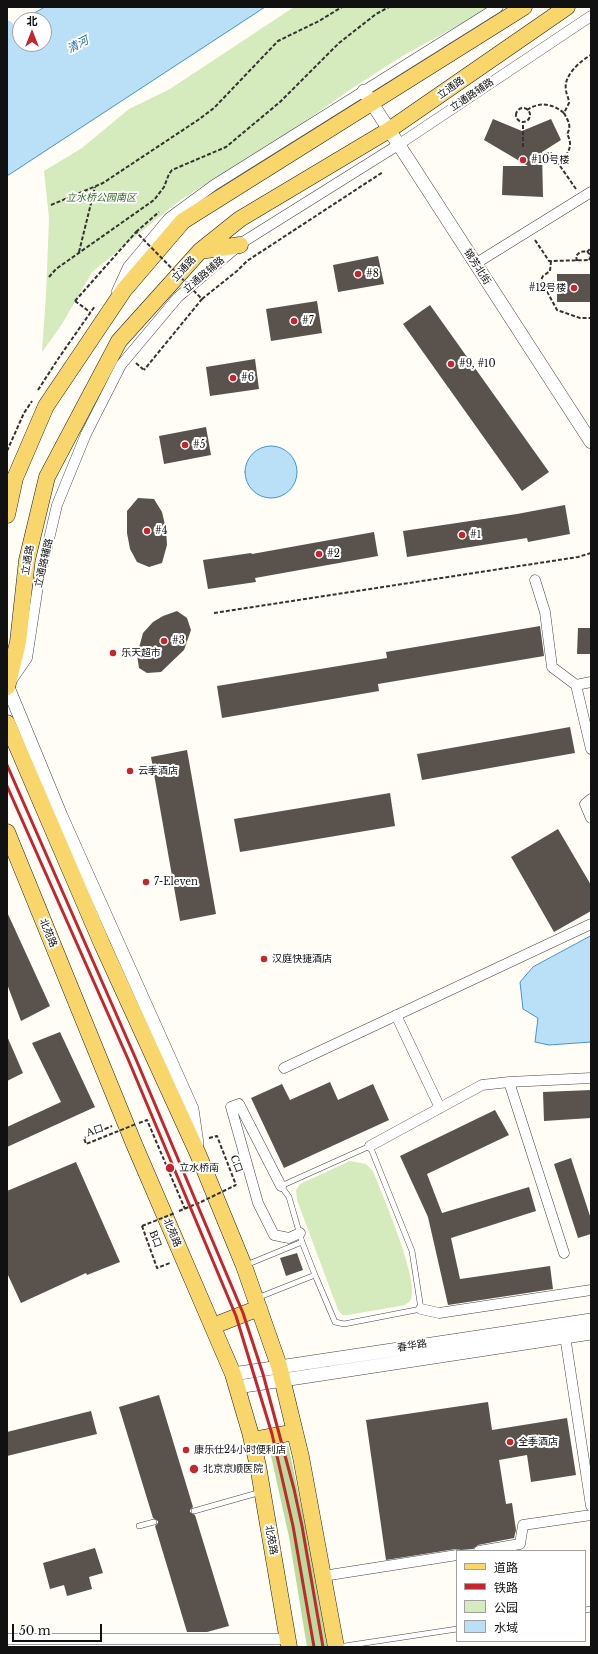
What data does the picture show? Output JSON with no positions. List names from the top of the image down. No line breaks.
{"streets":{"main road":["立通路","北苑路"],"street":["立通路辅路","锦芳北街","春华路"],"path":["A口","C口","B口"]},"crossings":[["立通路","立通路辅路"],["立通路","锦芳北街"],["立通路辅路","锦芳北街"],["北苑路","春华路"],["A口","C口"],["A口","B口"],["C口","B口"]],"water":["清河"],"parks":["立水桥公园南区"],"places":["#10号楼","#8","#12号楼","#7","#9, #10","#6","#5","#4","#1","#2","#3","乐天超市","云季酒店","7-Eleven","汉庭快捷酒店","立水桥南","全季酒店","康乐仕24小时便利店","北京京顺医院"],"legend":["道路","铁路","公园","水域"],"scale_bar":"50 m","north":"top"}
